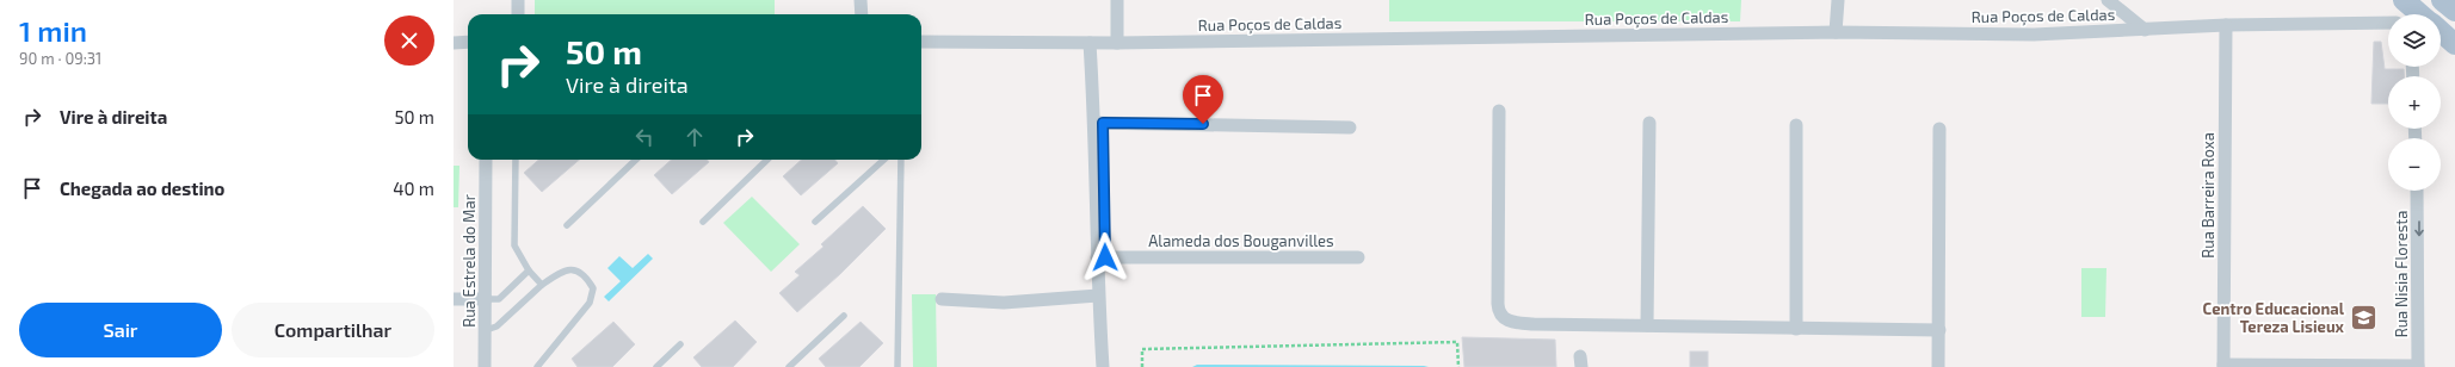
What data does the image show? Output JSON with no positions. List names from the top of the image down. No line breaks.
{"streets":{"street":["Rua Poços de Caldas","Rua Barreira Roxa","Alameda dos Bouganvilles","Rua Estrela do Mar","Rua Nisia Floresta"]},"crossings":[["Rua Poços de Caldas","Rua Barreira Roxa"]],"one_way":["Rua Nisia Floresta"],"places":{"school or university":["Centro Educacional Tereza Lisieux"]},"page":{"heading":["1 min","90 m · 09:31"],"map_buttons":["+","−"],"turn":["50 m","Vire à direita"],"list":[{"name":"Vire à direita","value":"50 m"},{"name":"Chegada ao destino","value":"40 m"}],"buttons":["Sair","Compartilhar"]}}
